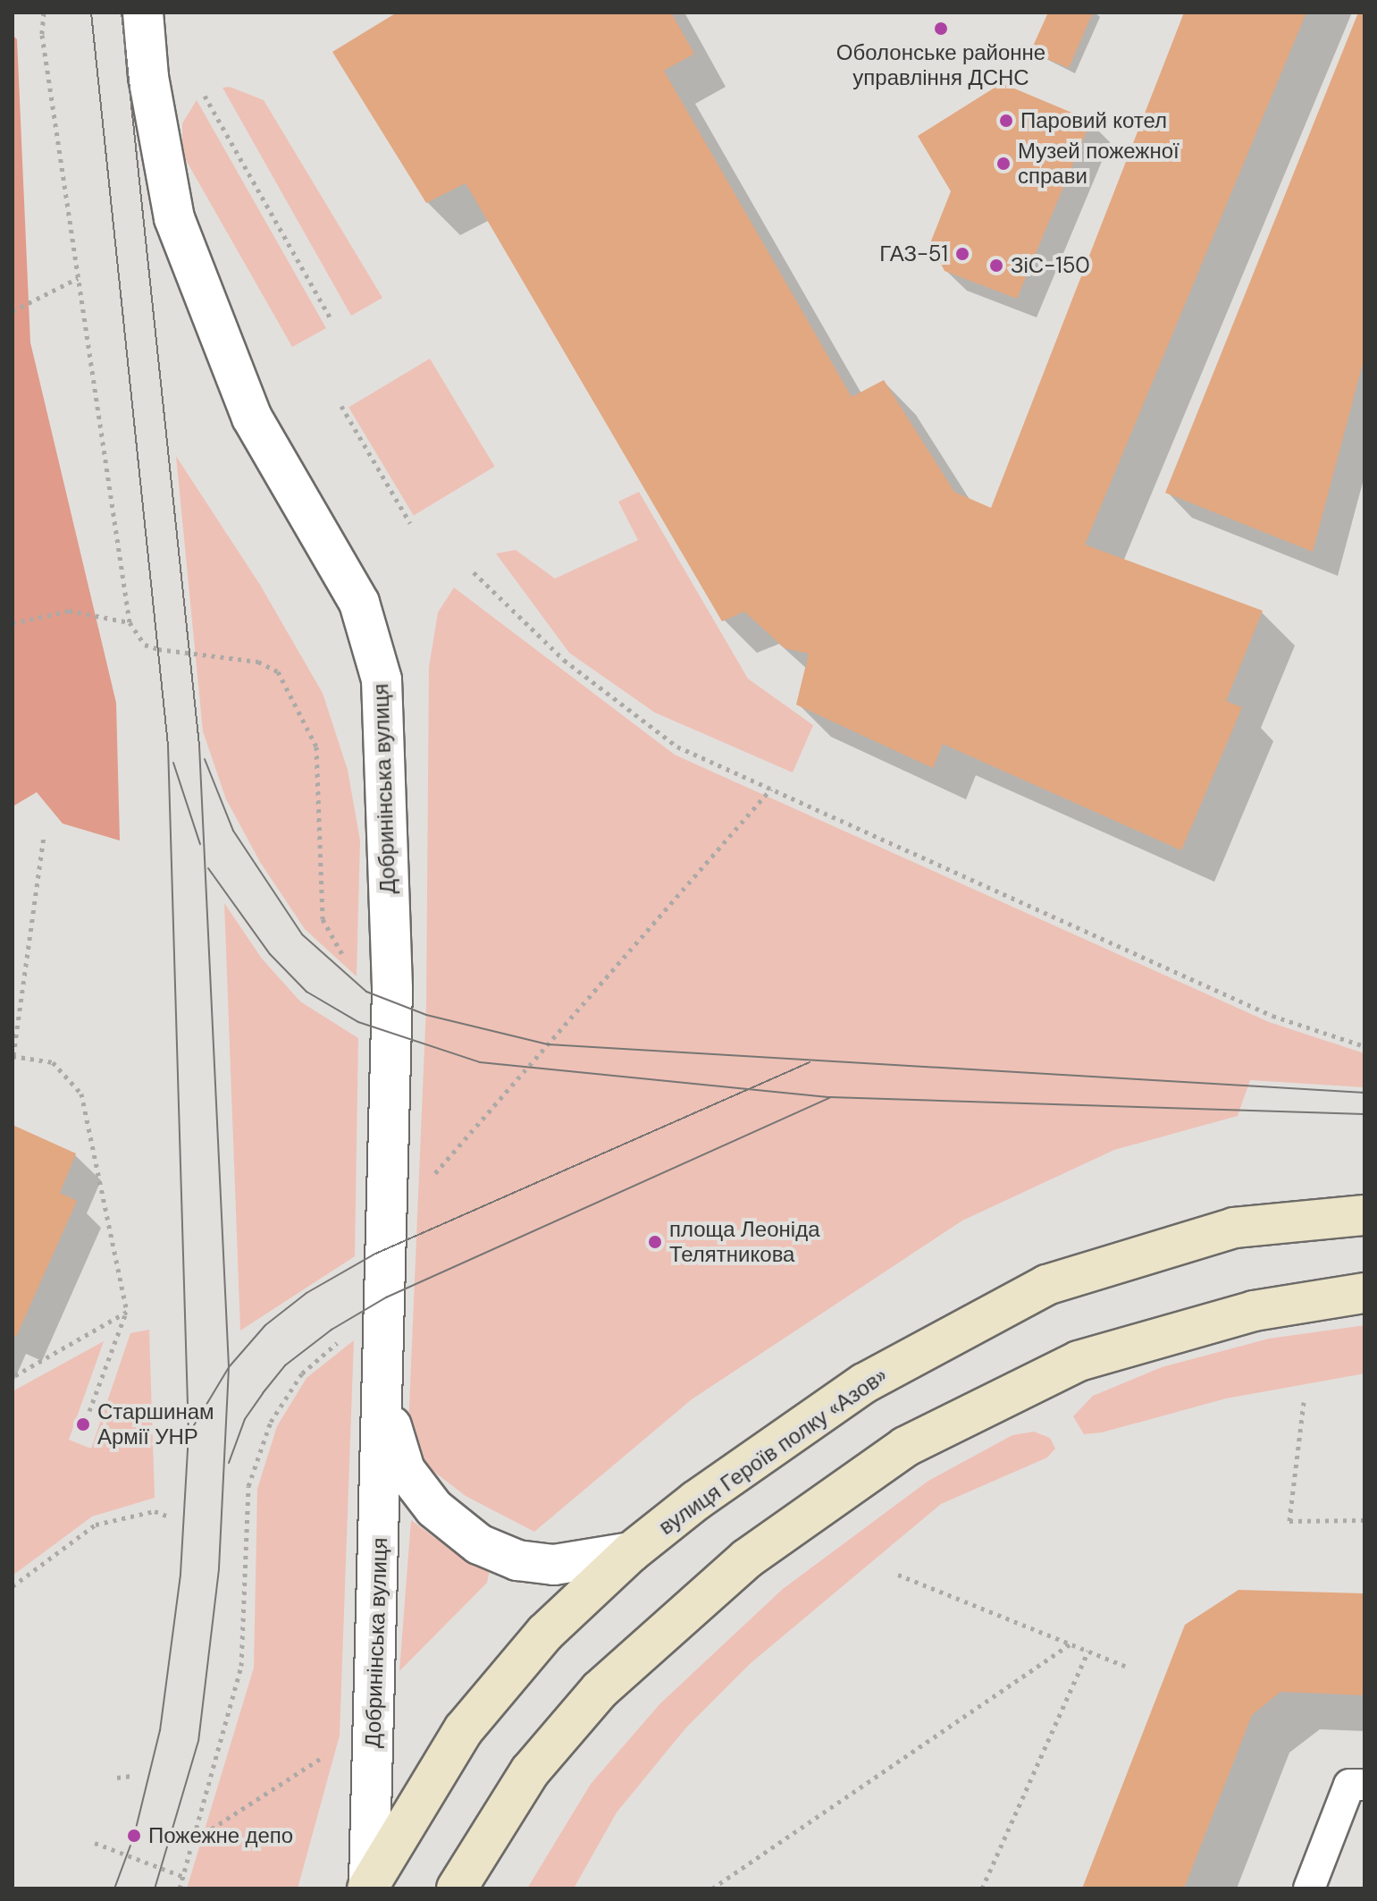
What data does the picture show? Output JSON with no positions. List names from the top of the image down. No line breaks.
{"streets":{"main road":["вулиця Героїв полку «Азов»"],"street":["Добринінська вулиця"]},"crossings":[["Добринінська вулиця","вулиця Героїв полку «Азов»"]],"places":["Оболонське районне управління ДСНС","Паровий котел","Музей пожежної справи","ГАЗ-51","ЗіС-150","площа Леоніда Телятникова","Старшинам Армії УНР","Пожежне депо"]}
